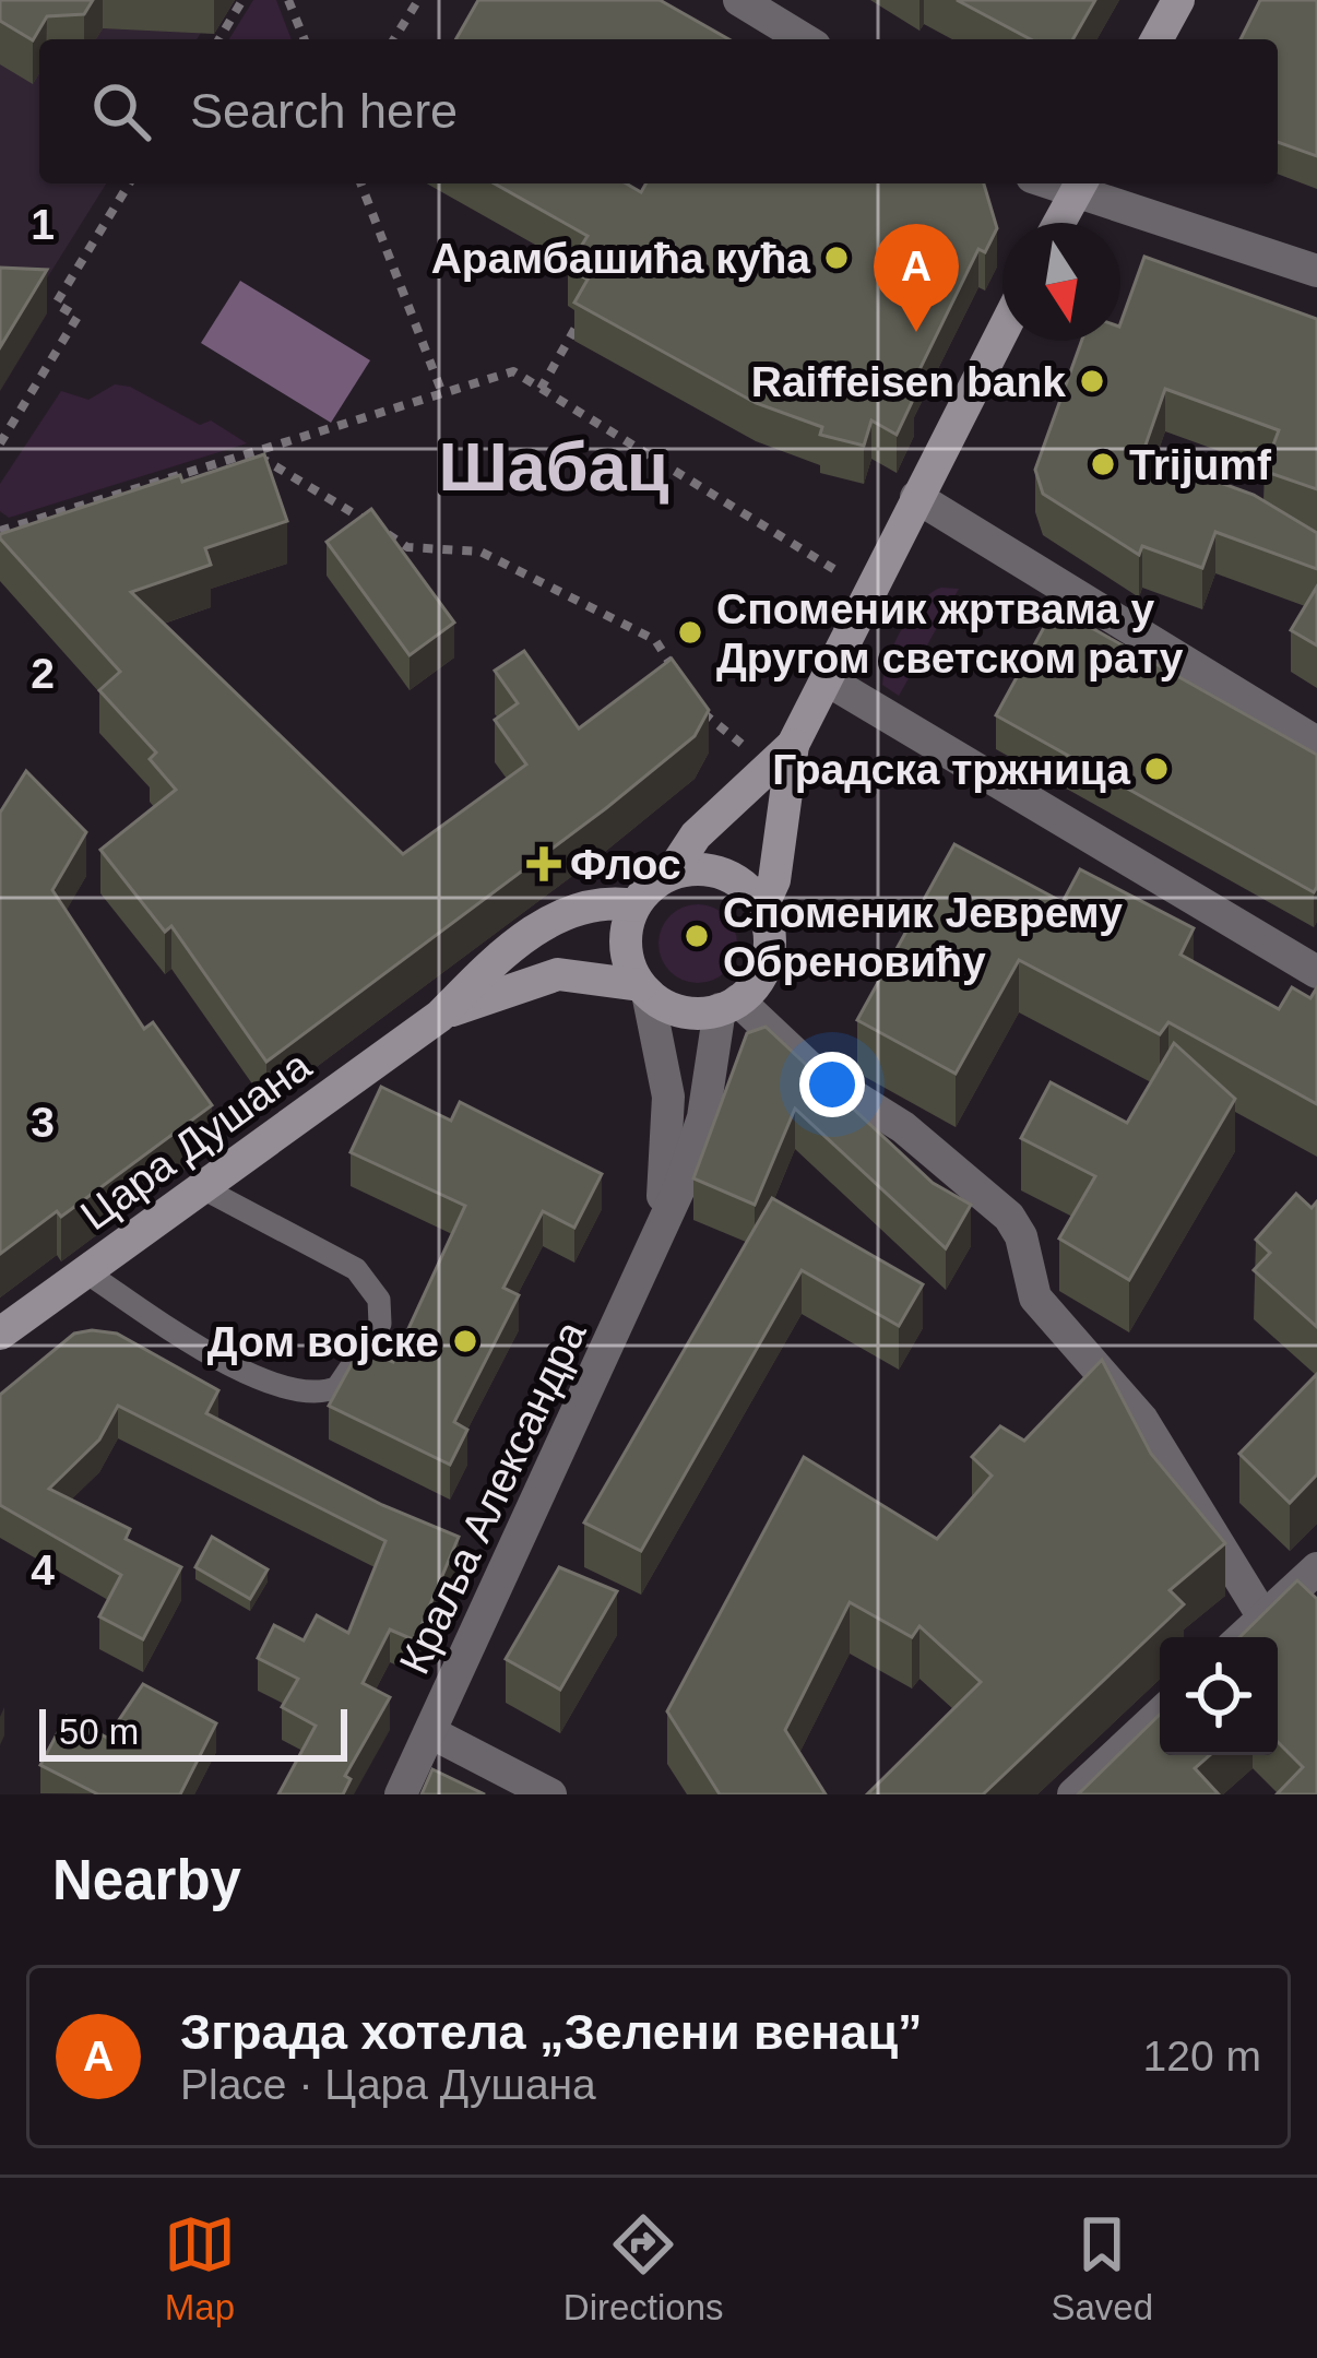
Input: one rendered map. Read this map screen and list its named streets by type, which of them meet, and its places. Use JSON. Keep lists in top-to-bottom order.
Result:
{
  "streets": {
    "main road": ["Цара Душана"],
    "street": ["Краља Александра"]
  },
  "crossings": [
    ["Цара Душана", "Краља Александра"]
  ],
  "districts": ["Шабац"],
  "places": {
    "other": [
      "Арамбашића кућа",
      "Raiffeisen bank",
      "Trijumf",
      "Споменик жртвама у Другом светском рату",
      "Градска тржница",
      "Споменик Јеврему Обреновићу",
      "Дом војске"
    ],
    "health": ["Флос"]
  },
  "scale_bar": "50 m",
  "north": "bottom",
  "page": {
    "search": "Search here",
    "pins": "A",
    "scale": "50 m",
    "heading": "Nearby",
    "list": [
      {
        "mark": "A",
        "name": "Зграда хотела „Зелени венац”",
        "note": "Place · Цара Душана",
        "value": "120 m"
      }
    ],
    "nav": ["Map", "Directions", "Saved"]
  },
  "grid": {
    "rows": [
      "1",
      "2",
      "3",
      "4"
    ]
  }
}
